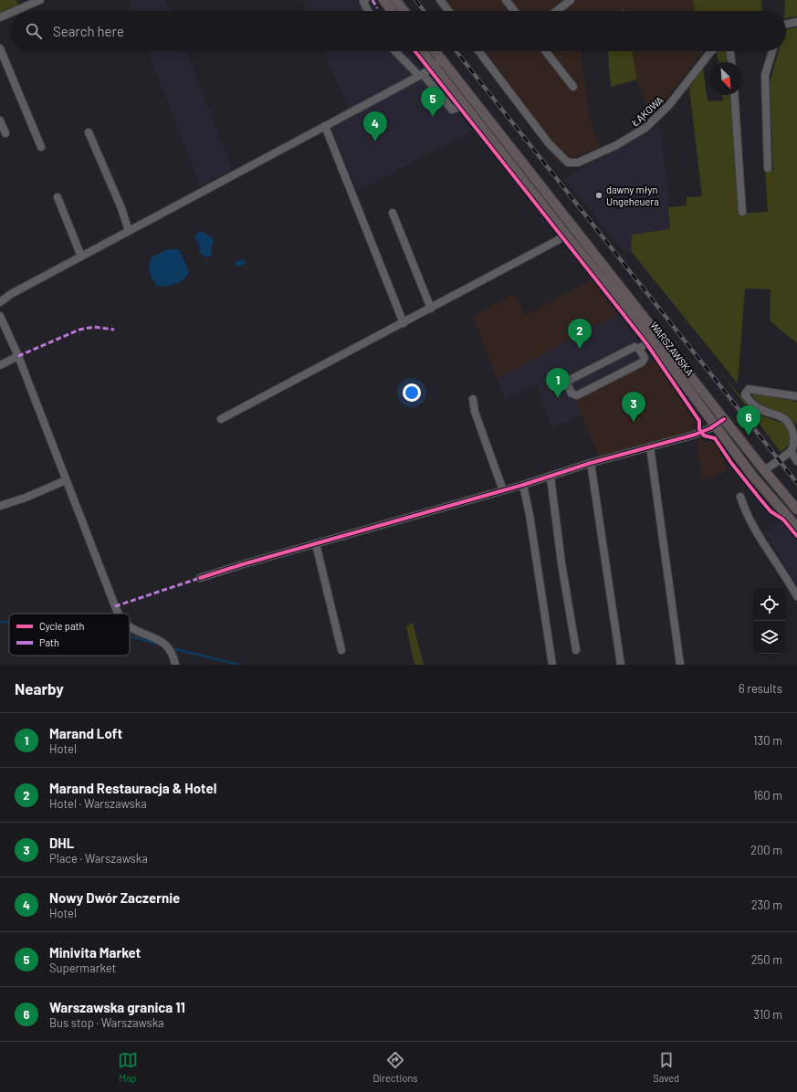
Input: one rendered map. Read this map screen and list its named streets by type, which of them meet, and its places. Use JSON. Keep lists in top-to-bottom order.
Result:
{
  "streets": {
    "main road": ["WARSZAWSKA"],
    "street": ["ŁĄKOWA"]
  },
  "places": ["dawny młyn Ungeheuera"],
  "legend": ["Cycle path", "Path"],
  "north": "bottom right",
  "page": {
    "search": "Search here",
    "pins": [
      "5",
      "4",
      "2",
      "1",
      "3",
      "6"
    ],
    "heading": ["Nearby", "6 results"],
    "list": [
      {
        "mark": "1",
        "name": "Marand Loft",
        "note": "Hotel",
        "value": "130 m"
      },
      {
        "mark": "2",
        "name": "Marand Restauracja & Hotel",
        "note": "Hotel · Warszawska",
        "value": "160 m"
      },
      {
        "mark": "3",
        "name": "DHL",
        "note": "Place · Warszawska",
        "value": "200 m"
      },
      {
        "mark": "4",
        "name": "Nowy Dwór Zaczernie",
        "note": "Hotel",
        "value": "230 m"
      },
      {
        "mark": "5",
        "name": "Minivita Market",
        "note": "Supermarket",
        "value": "250 m"
      },
      {
        "mark": "6",
        "name": "Warszawska granica 11",
        "note": "Bus stop · Warszawska",
        "value": "310 m"
      }
    ],
    "nav": ["Map", "Directions", "Saved"]
  }
}
